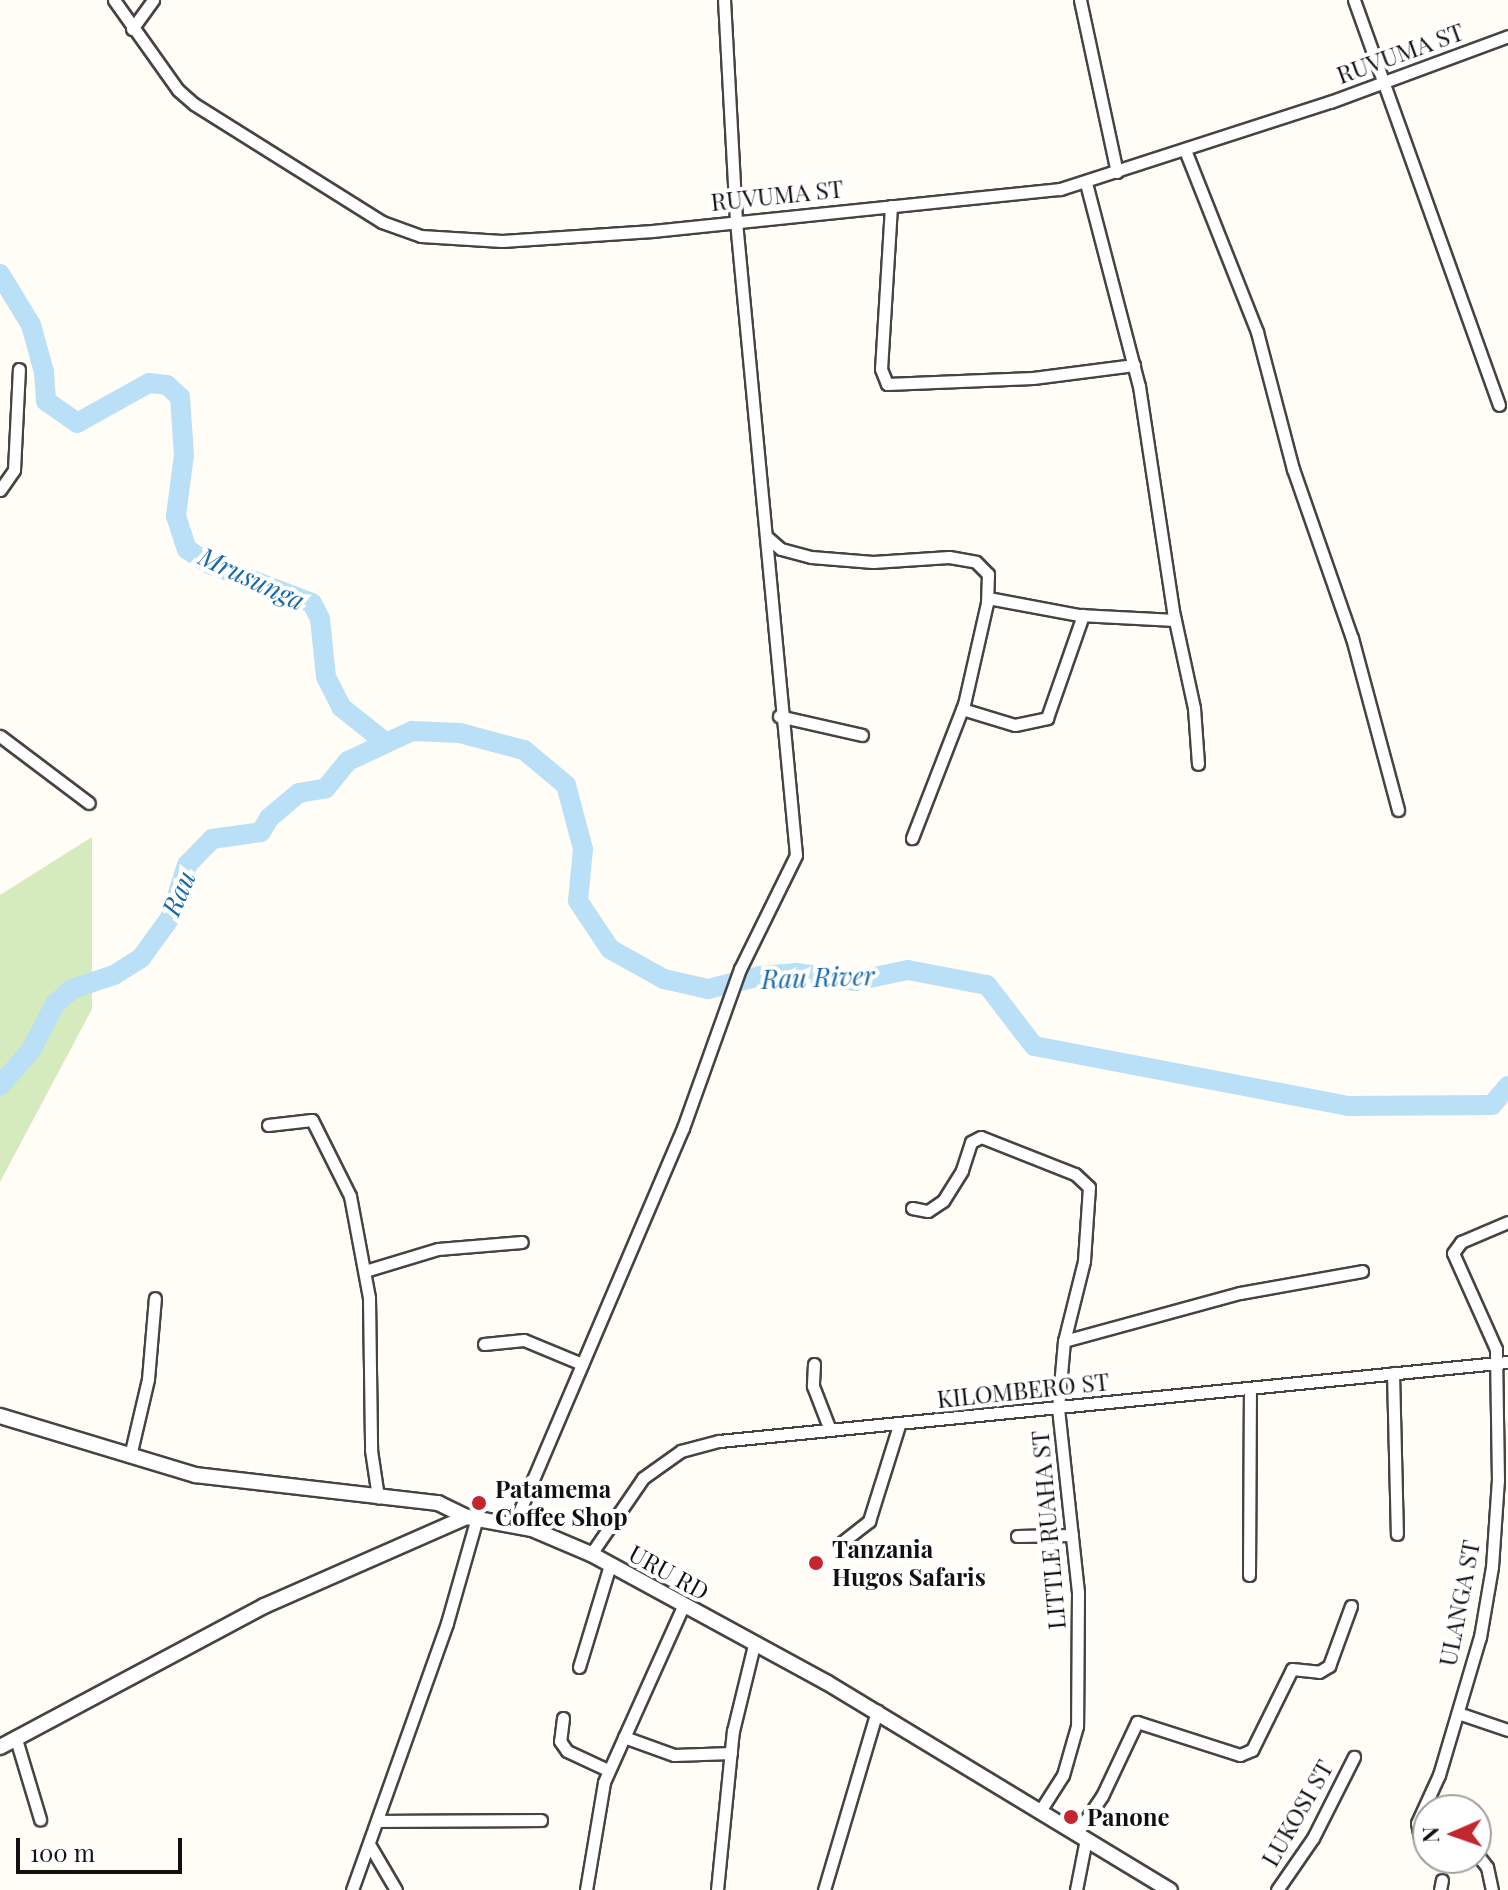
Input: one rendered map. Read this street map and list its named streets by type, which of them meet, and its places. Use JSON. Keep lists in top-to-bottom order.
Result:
{
  "streets": {
    "street": [
      "RUVUMA ST",
      "KILOMBERO ST",
      "LITTLE RUAHA ST",
      "URU RD",
      "ULANGA ST",
      "LUKOSI ST"
    ]
  },
  "crossings": [
    ["KILOMBERO ST", "LITTLE RUAHA ST"],
    ["KILOMBERO ST", "URU RD"],
    ["KILOMBERO ST", "ULANGA ST"],
    ["LITTLE RUAHA ST", "URU RD"]
  ],
  "water": ["Mrusunga", "Rau", "Rau River"],
  "places": ["Patamema Coffee Shop", "Tanzania Hugos Safaris", "Panone"],
  "scale_bar": "100 m",
  "north": "left"
}
